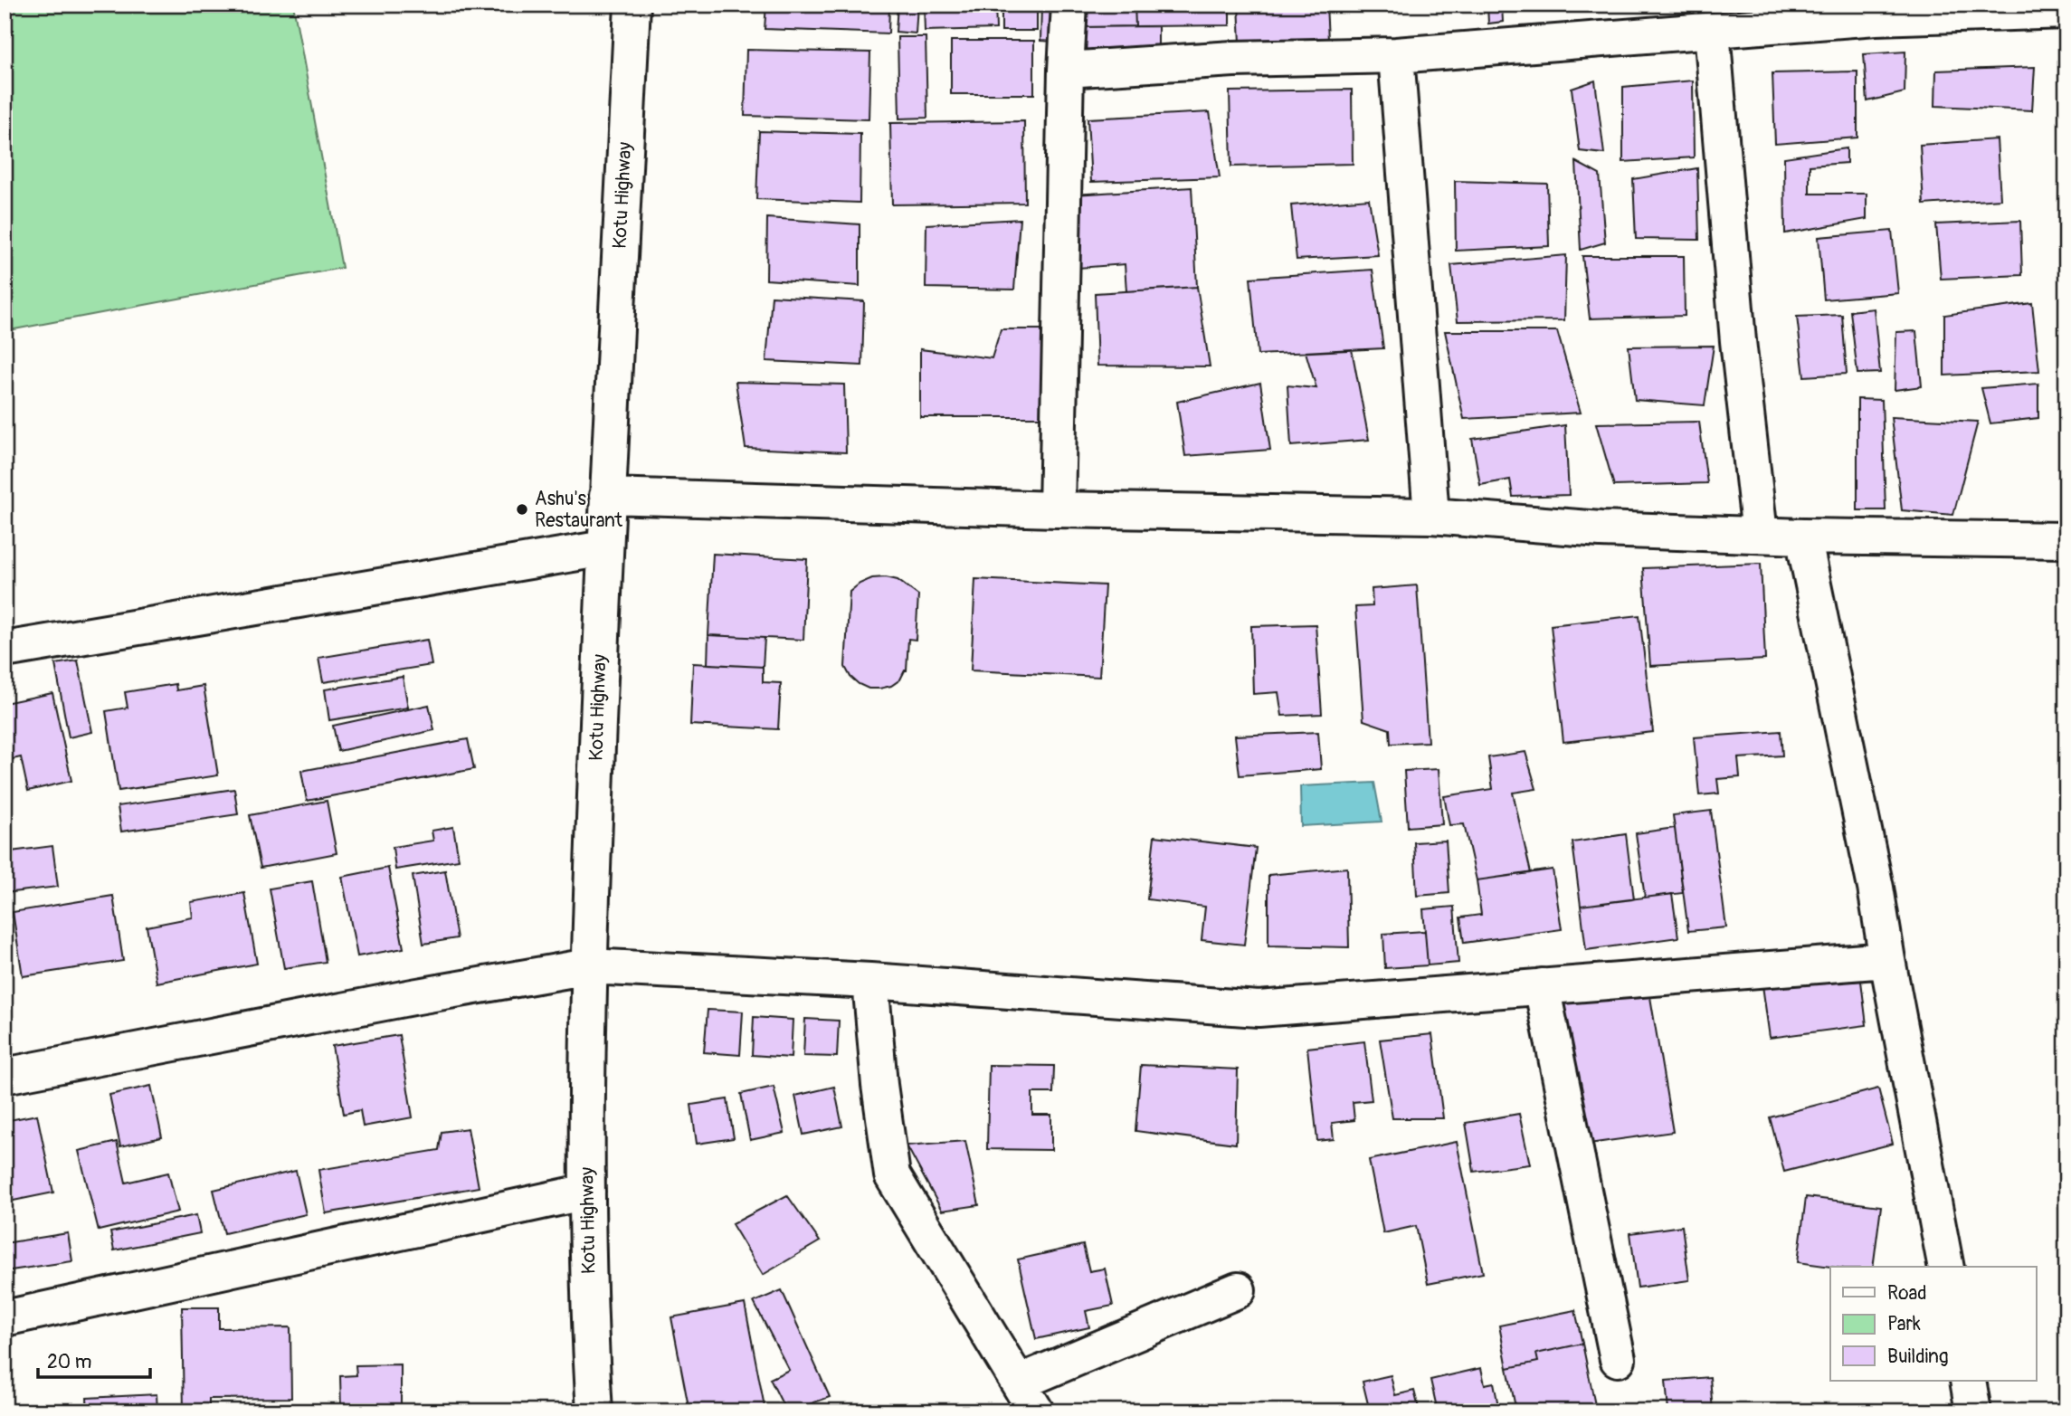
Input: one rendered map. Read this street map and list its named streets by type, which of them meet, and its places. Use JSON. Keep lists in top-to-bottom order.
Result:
{
  "streets": {
    "street": ["Kotu Highway"]
  },
  "places": ["Ashu's Restaurant"],
  "legend": ["Road", "Park", "Building"],
  "scale_bar": "20 m"
}
